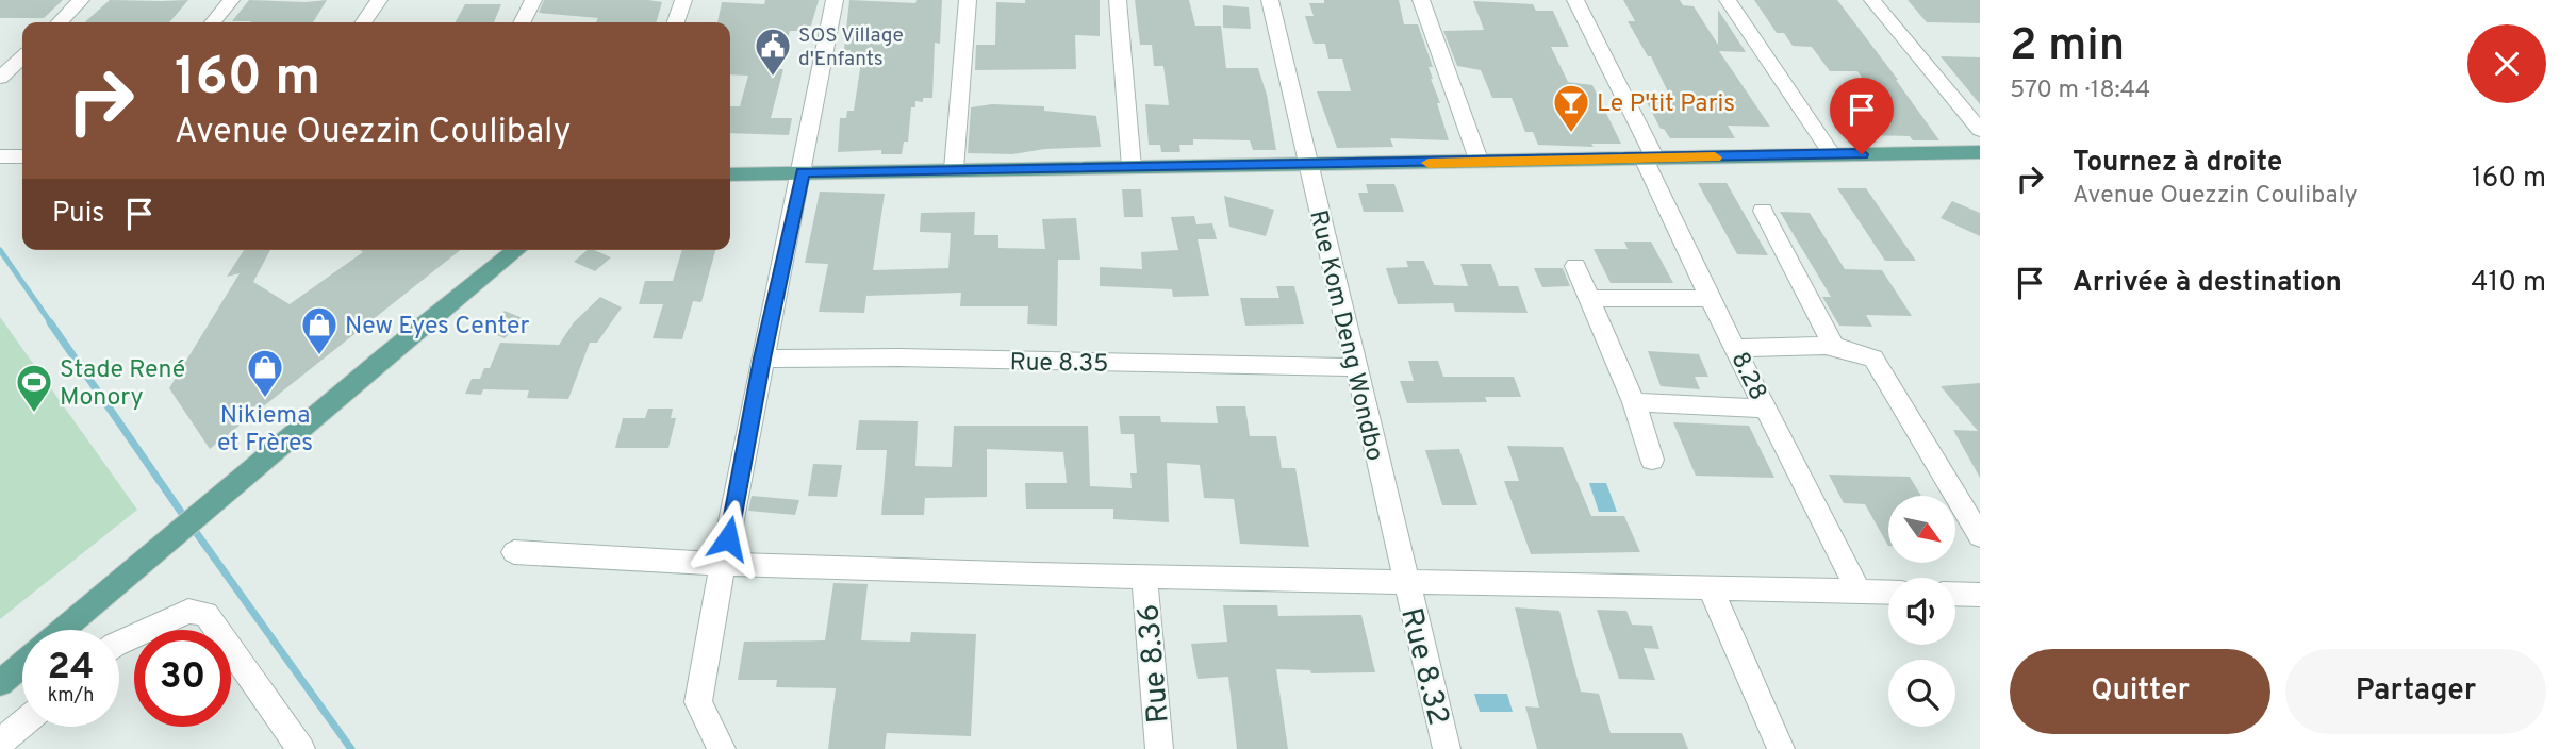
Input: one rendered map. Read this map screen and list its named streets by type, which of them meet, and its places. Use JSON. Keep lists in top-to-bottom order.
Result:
{
  "streets": {
    "street": [
      "Rue Kom Deng Wondbo",
      "Rue 8.35",
      "8.28",
      "Rue 8.36",
      "Rue 8.32"
    ]
  },
  "crossings": [
    ["Rue Kom Deng Wondbo", "Rue 8.35"],
    ["Rue Kom Deng Wondbo", "Rue 8.32"]
  ],
  "places": {
    "public building": ["SOS Village d'Enfants"],
    "bar": ["Le P'tit Paris"],
    "shop": ["New Eyes Center", "Nikiema et Frères"],
    "sports": ["Stade René Monory"]
  },
  "north": "bottom right",
  "page": {
    "heading": ["2 min", "570 m · 18:44"],
    "turn": ["160 m", "Avenue Ouezzin Coulibaly"],
    "list": [
      {
        "name": "Tournez à droite",
        "note": "Avenue Ouezzin Coulibaly",
        "value": "160 m"
      },
      {
        "name": "Arrivée à destination",
        "value": "410 m"
      }
    ],
    "then": "Puis",
    "speed": "24 km/h",
    "limit": "30",
    "buttons": ["Quitter", "Partager"]
  }
}
